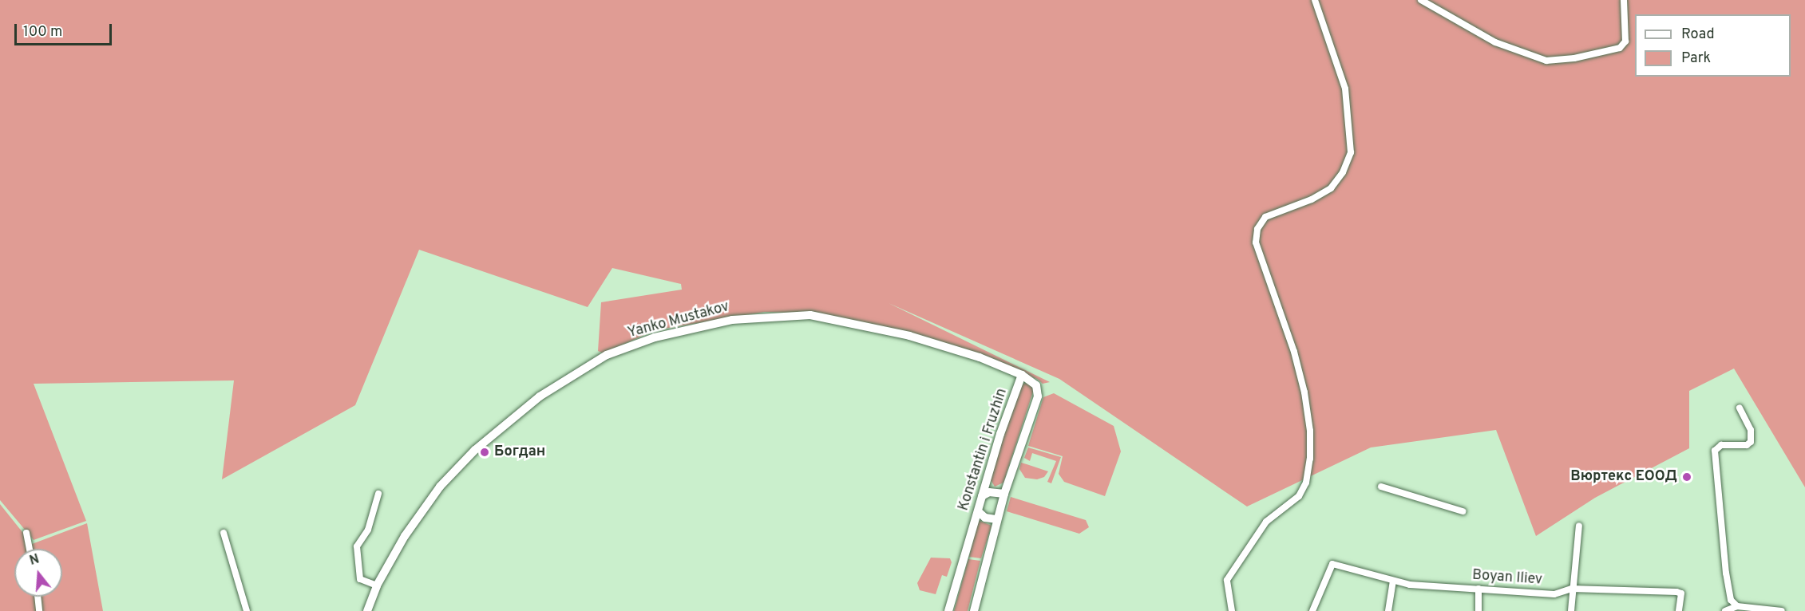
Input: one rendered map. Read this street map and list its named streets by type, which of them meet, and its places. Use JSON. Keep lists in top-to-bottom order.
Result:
{
  "streets": {
    "street": ["Yanko Mustakov", "Konstantin i Fruzhin", "Boyan Iliev"]
  },
  "crossings": [
    ["Yanko Mustakov", "Konstantin i Fruzhin"]
  ],
  "places": ["Богдан", "Вюртекс ЕООД"],
  "legend": ["Road", "Park"],
  "scale_bar": "100 m",
  "north": "top"
}
